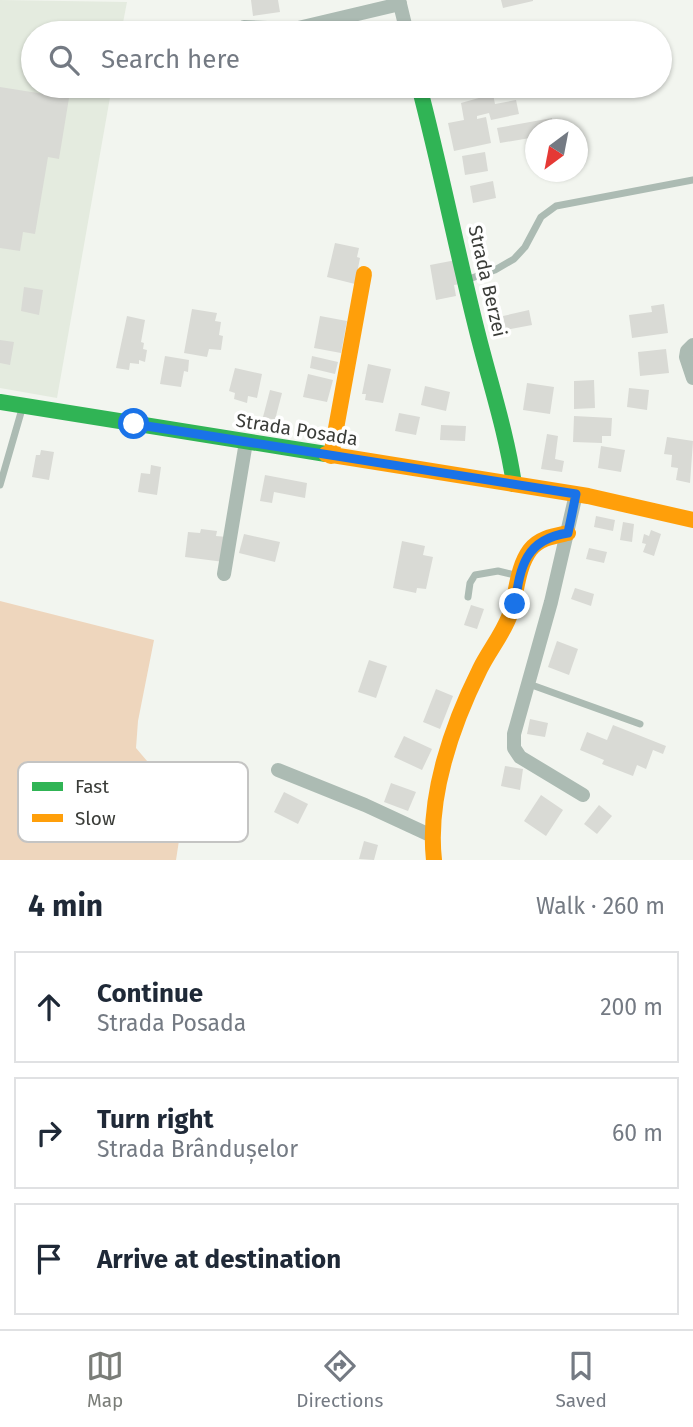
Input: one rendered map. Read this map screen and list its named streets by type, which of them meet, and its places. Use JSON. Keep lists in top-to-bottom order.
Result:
{
  "streets": {
    "street": ["Strada Berzei", "Strada Posada"]
  },
  "crossings": [
    ["Strada Berzei", "Strada Posada"]
  ],
  "legend": ["Fast", "Slow"],
  "north": "bottom left",
  "page": {
    "search": "Search here",
    "heading": ["4 min", "Walk · 260 m"],
    "list": [
      ["Continue", "Strada Posada", "200 m"],
      ["Turn right", "Strada Brândușelor", "60 m"],
      "Arrive at destination"
    ],
    "nav": ["Map", "Directions", "Saved"]
  }
}
